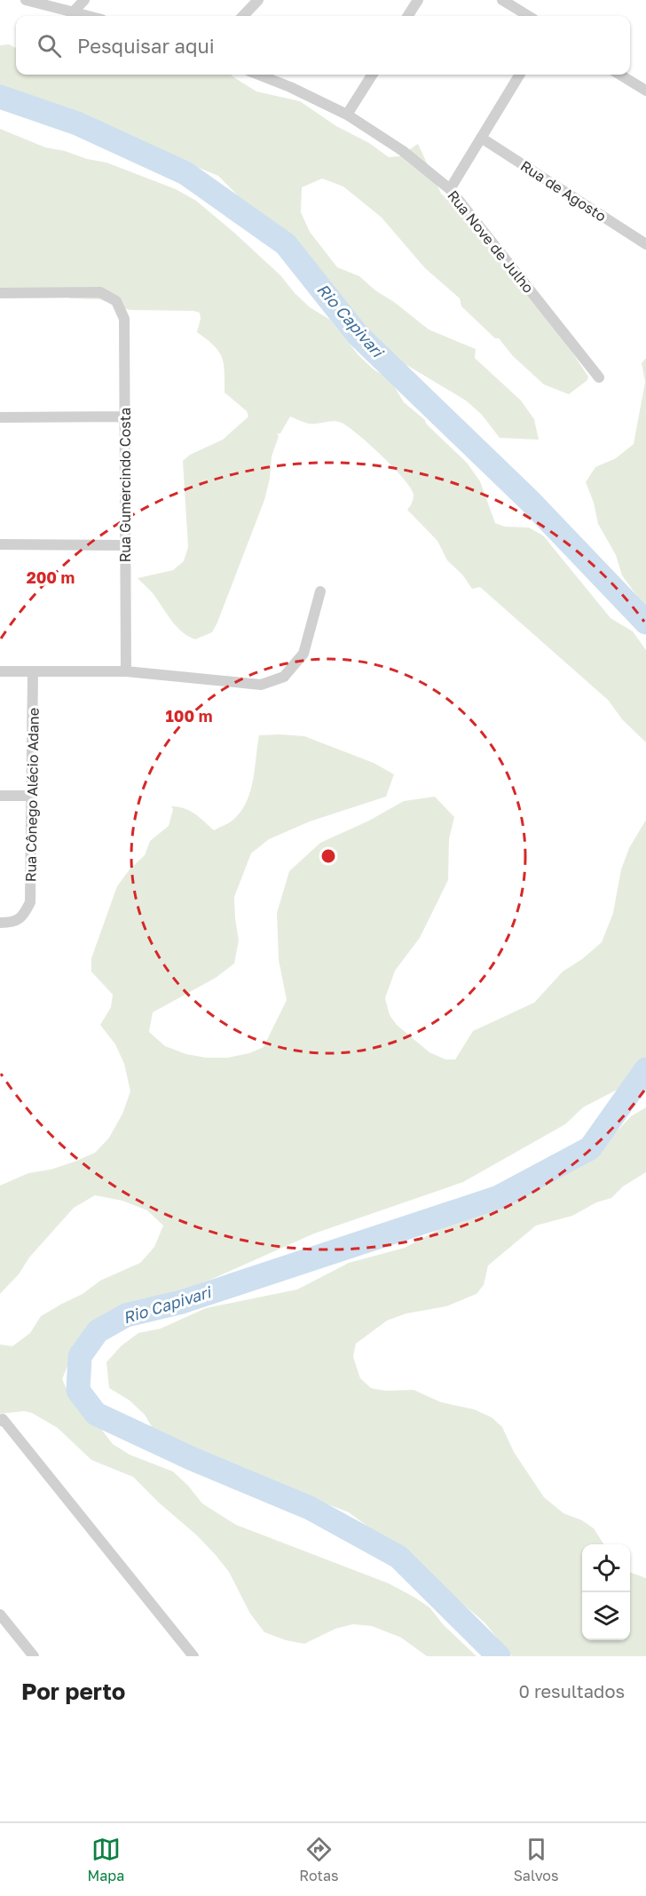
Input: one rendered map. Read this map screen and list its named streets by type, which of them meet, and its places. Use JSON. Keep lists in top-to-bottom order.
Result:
{
  "streets": {
    "street": [
      "Rua de Agosto",
      "Rua Nove de Julho",
      "Rua Gumercindo Costa",
      "Rua Cônego Alécio Adane"
    ]
  },
  "water": ["Rio Capivari"],
  "page": {
    "search": "Pesquisar aqui",
    "heading": ["Por perto", "0 resultados"],
    "nav": ["Mapa", "Rotas", "Salvos"]
  },
  "rings": ["200 m", "100 m"]
}
